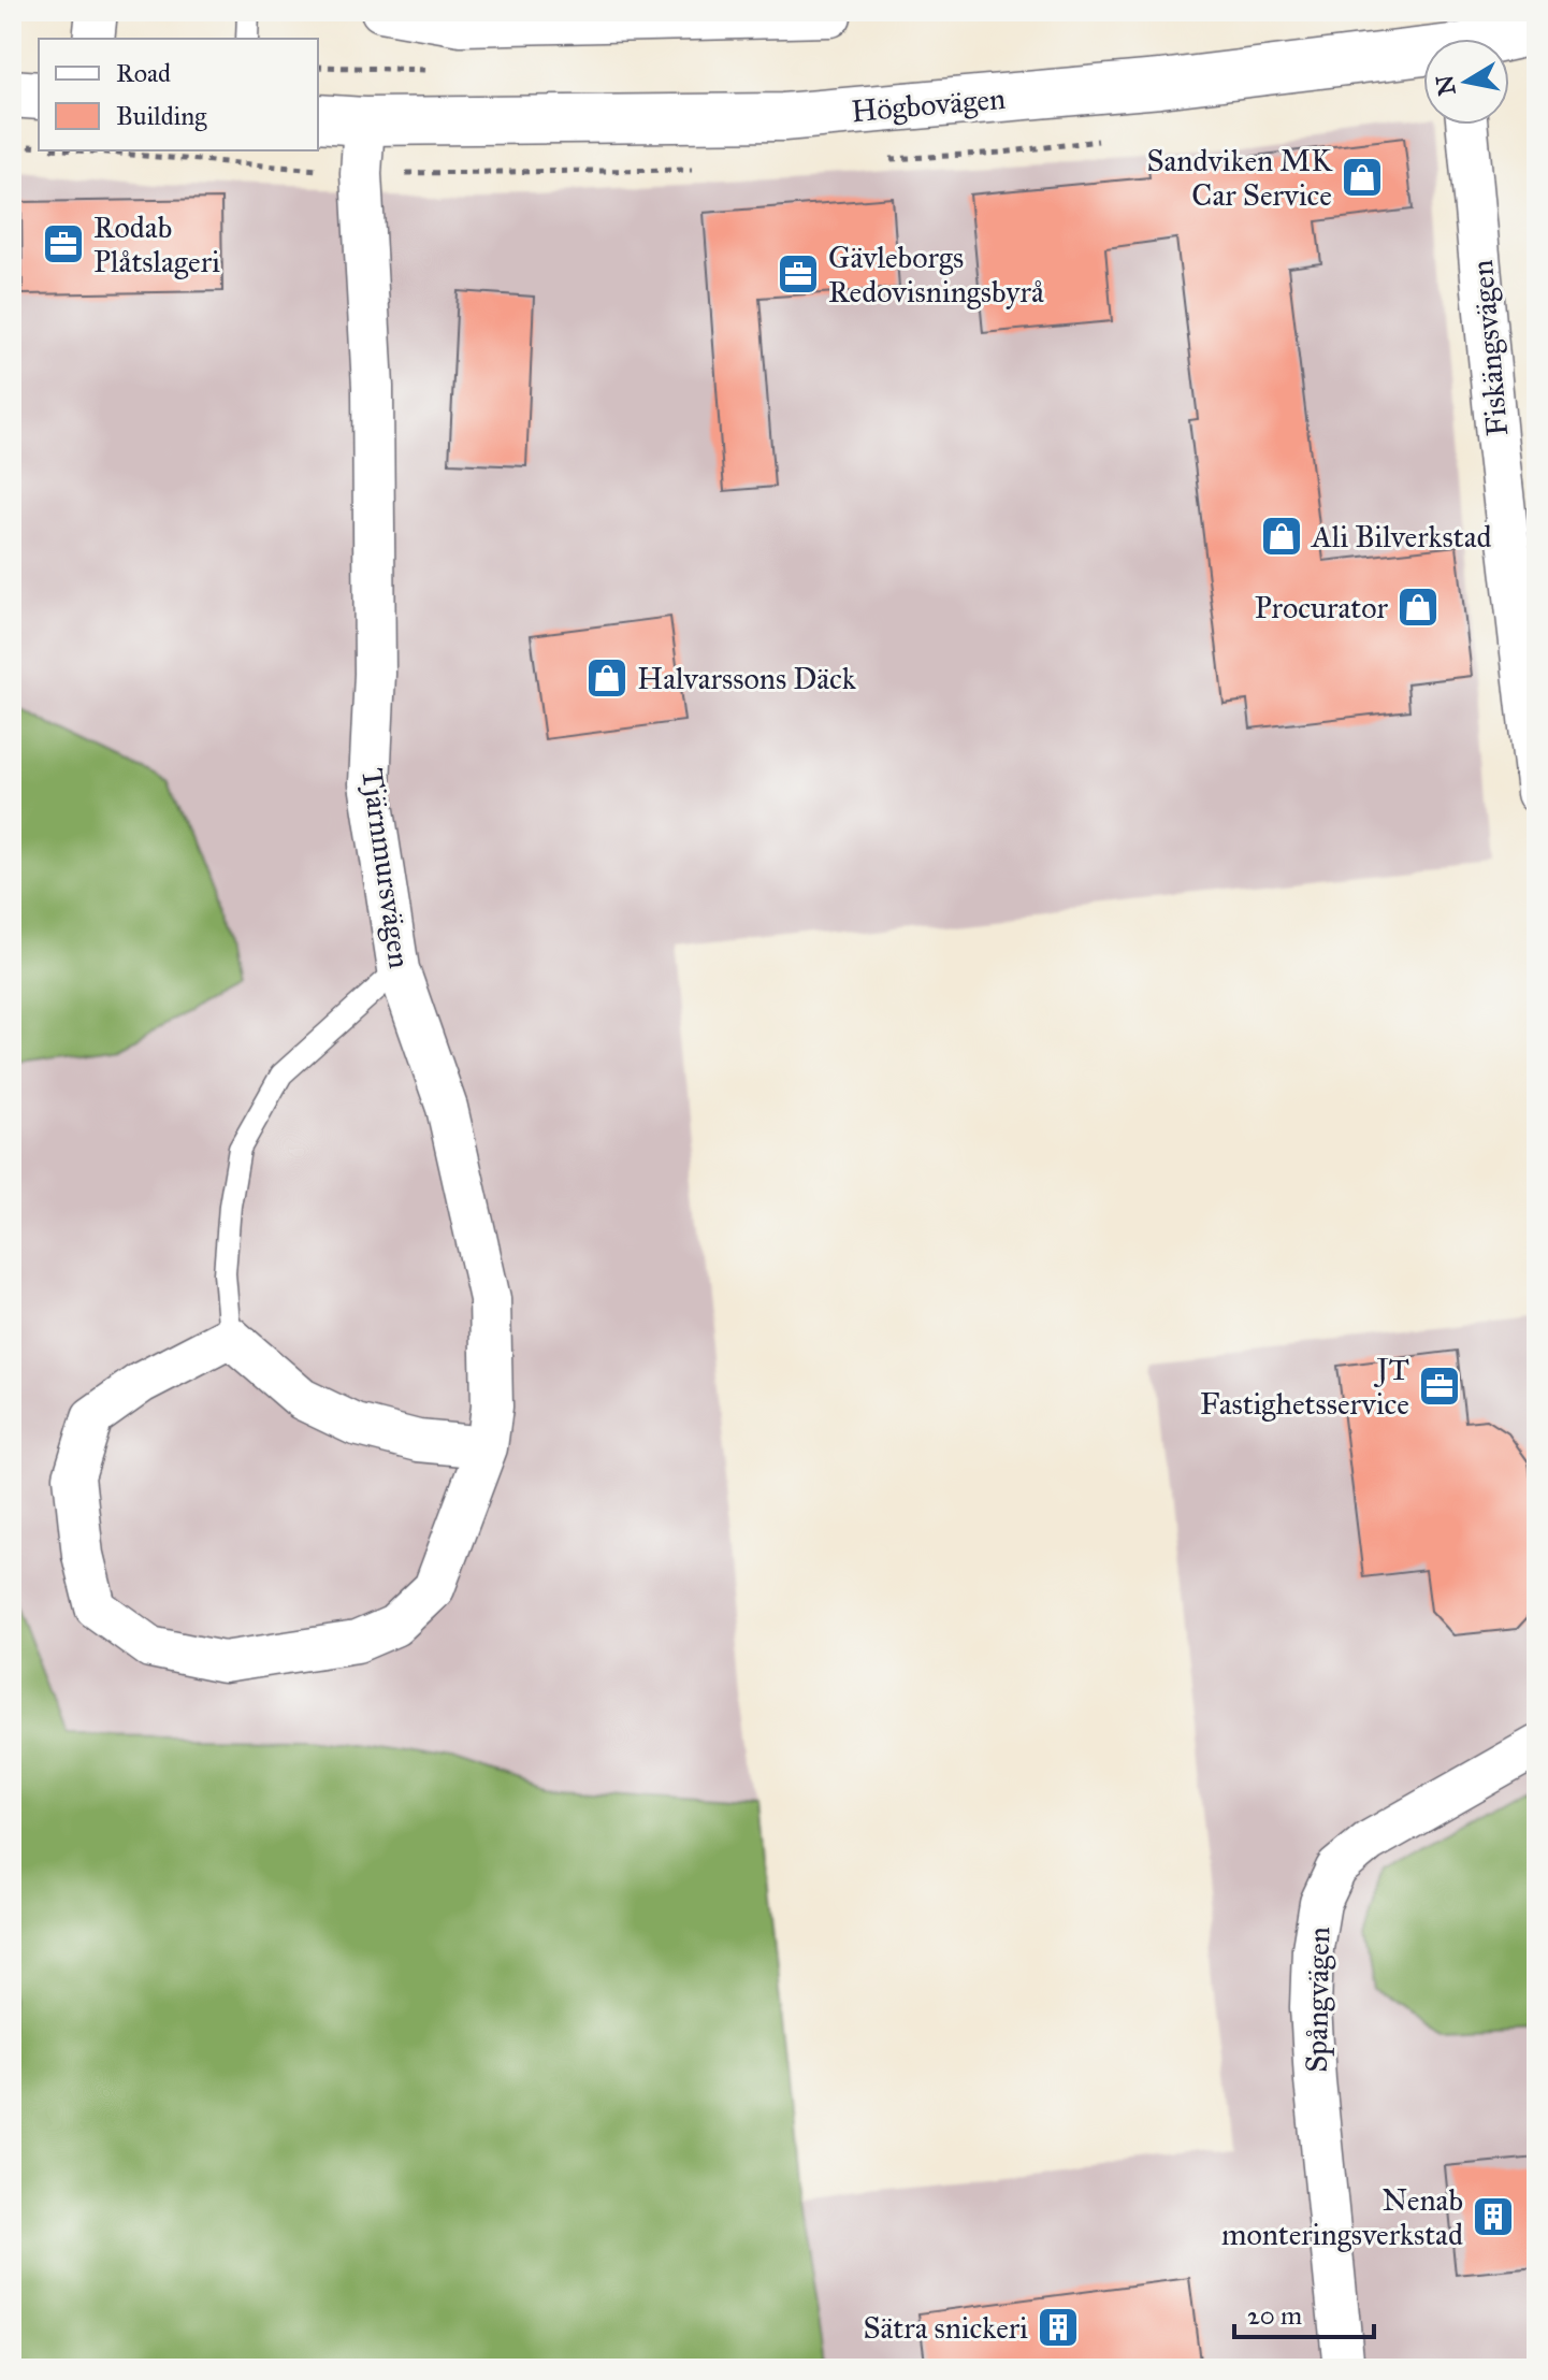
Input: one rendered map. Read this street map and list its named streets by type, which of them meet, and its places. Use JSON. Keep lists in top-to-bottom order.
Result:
{
  "streets": {
    "main road": ["Högbovägen"],
    "street": ["Fiskängsvägen", "Tjärnmursvägen", "Spångvägen"]
  },
  "crossings": [
    ["Högbovägen", "Tjärnmursvägen"]
  ],
  "places": {
    "shop": [
      "Sandviken MK Car Service",
      "Ali Bilverkstad",
      "Procurator",
      "Halvarssons Däck"
    ],
    "office": ["Rodab Plåtslageri", "Gävleborgs Redovisningsbyrå", "JT Fastighetsservice"],
    "building": ["Nenab monteringsverkstad", "Sätra snickeri"]
  },
  "legend": ["Road", "Building"],
  "scale_bar": "20 m",
  "north": "left"
}
